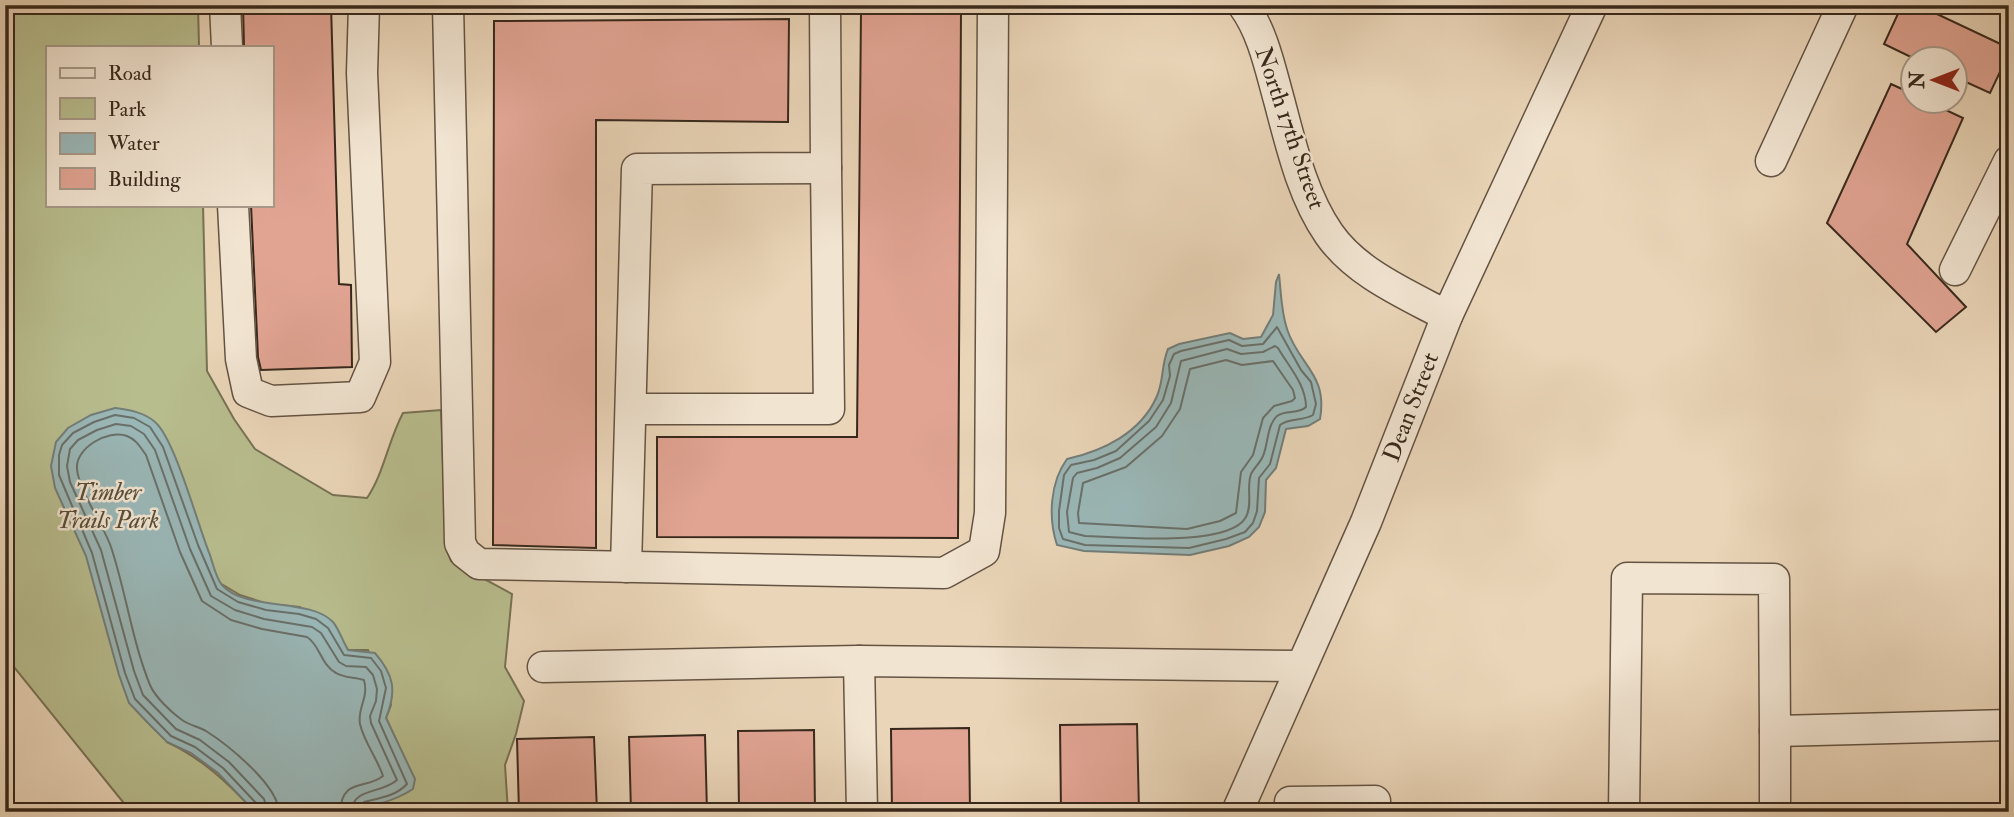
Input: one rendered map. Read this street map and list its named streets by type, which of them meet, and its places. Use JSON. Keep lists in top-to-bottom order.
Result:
{
  "streets": {
    "street": ["North 17th Street", "Dean Street"]
  },
  "crossings": [
    ["North 17th Street", "Dean Street"]
  ],
  "parks": ["Timber Trails Park"],
  "legend": [
    "Road",
    "Park",
    "Water",
    "Building"
  ],
  "north": "left"
}
